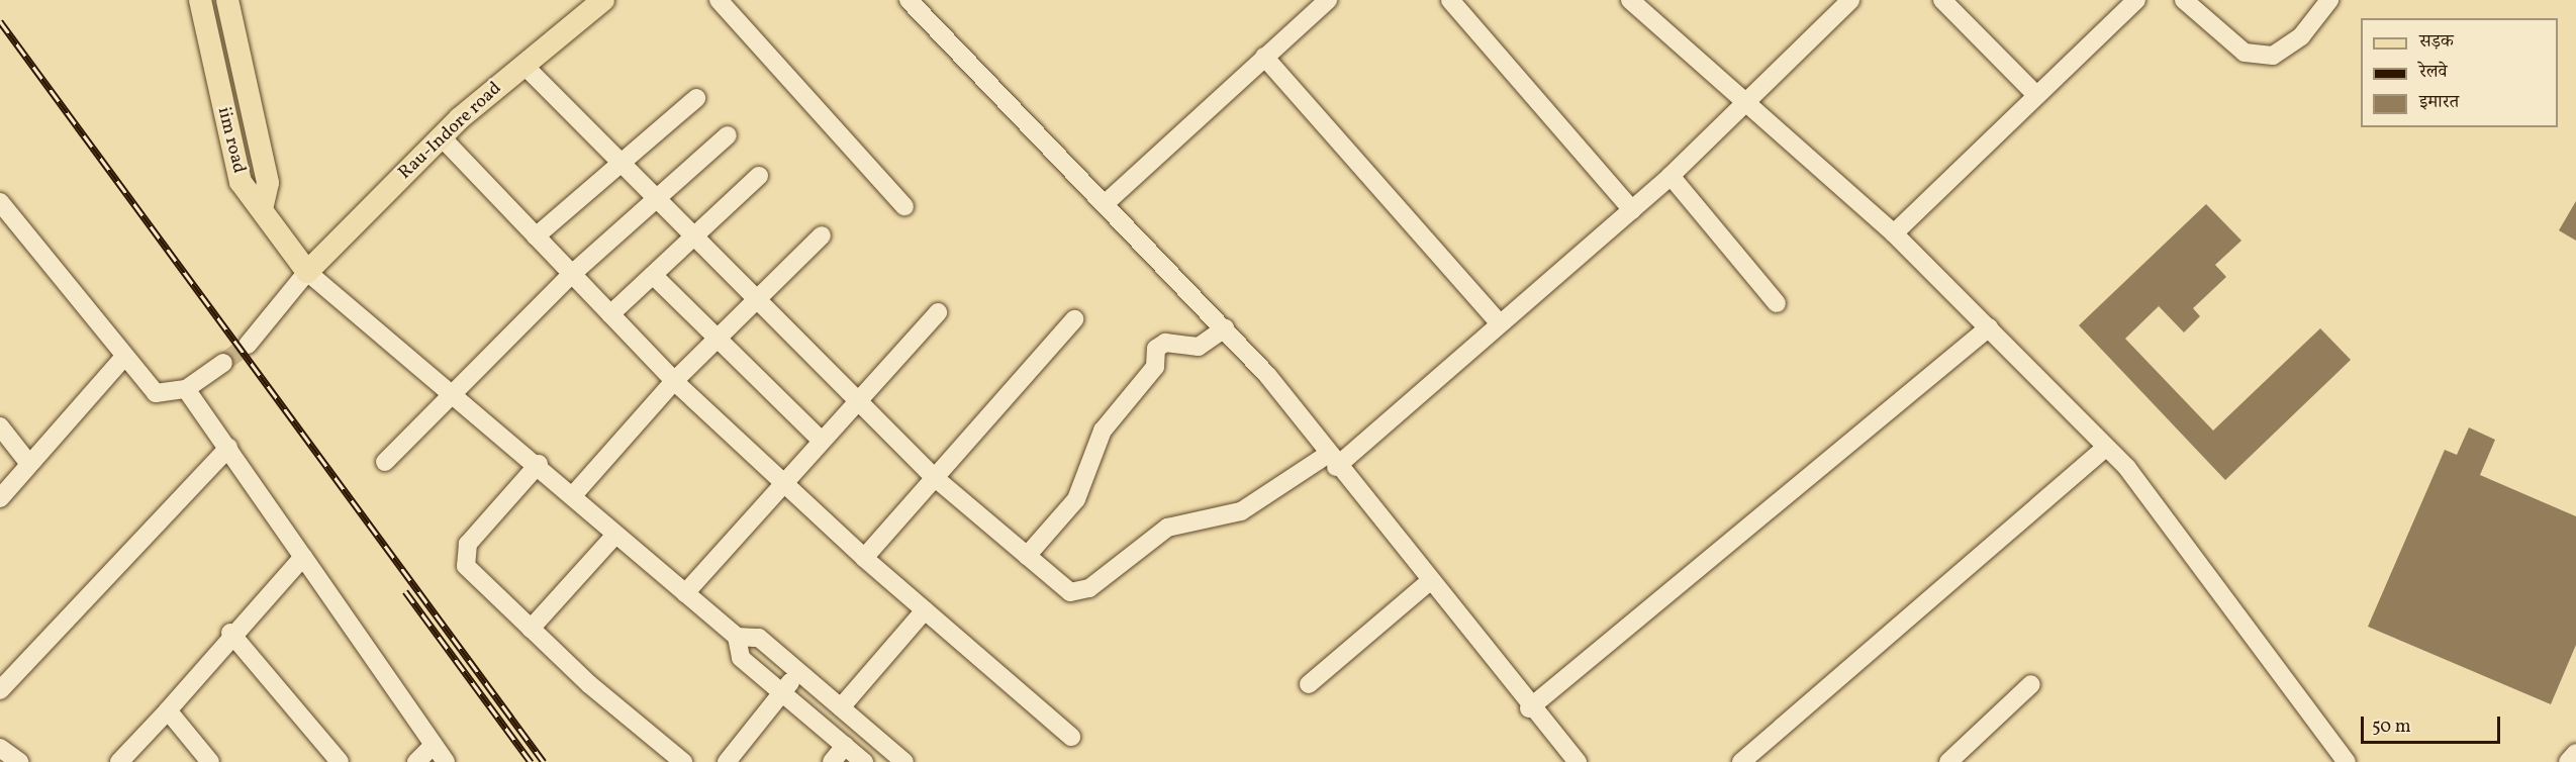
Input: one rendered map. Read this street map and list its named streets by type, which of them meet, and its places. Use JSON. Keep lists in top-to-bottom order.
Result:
{
  "streets": {
    "main road": ["Rau-Indore road", "iim road"]
  },
  "legend": ["सड़क", "रेलवे", "इमारत"],
  "scale_bar": "50 m"
}
